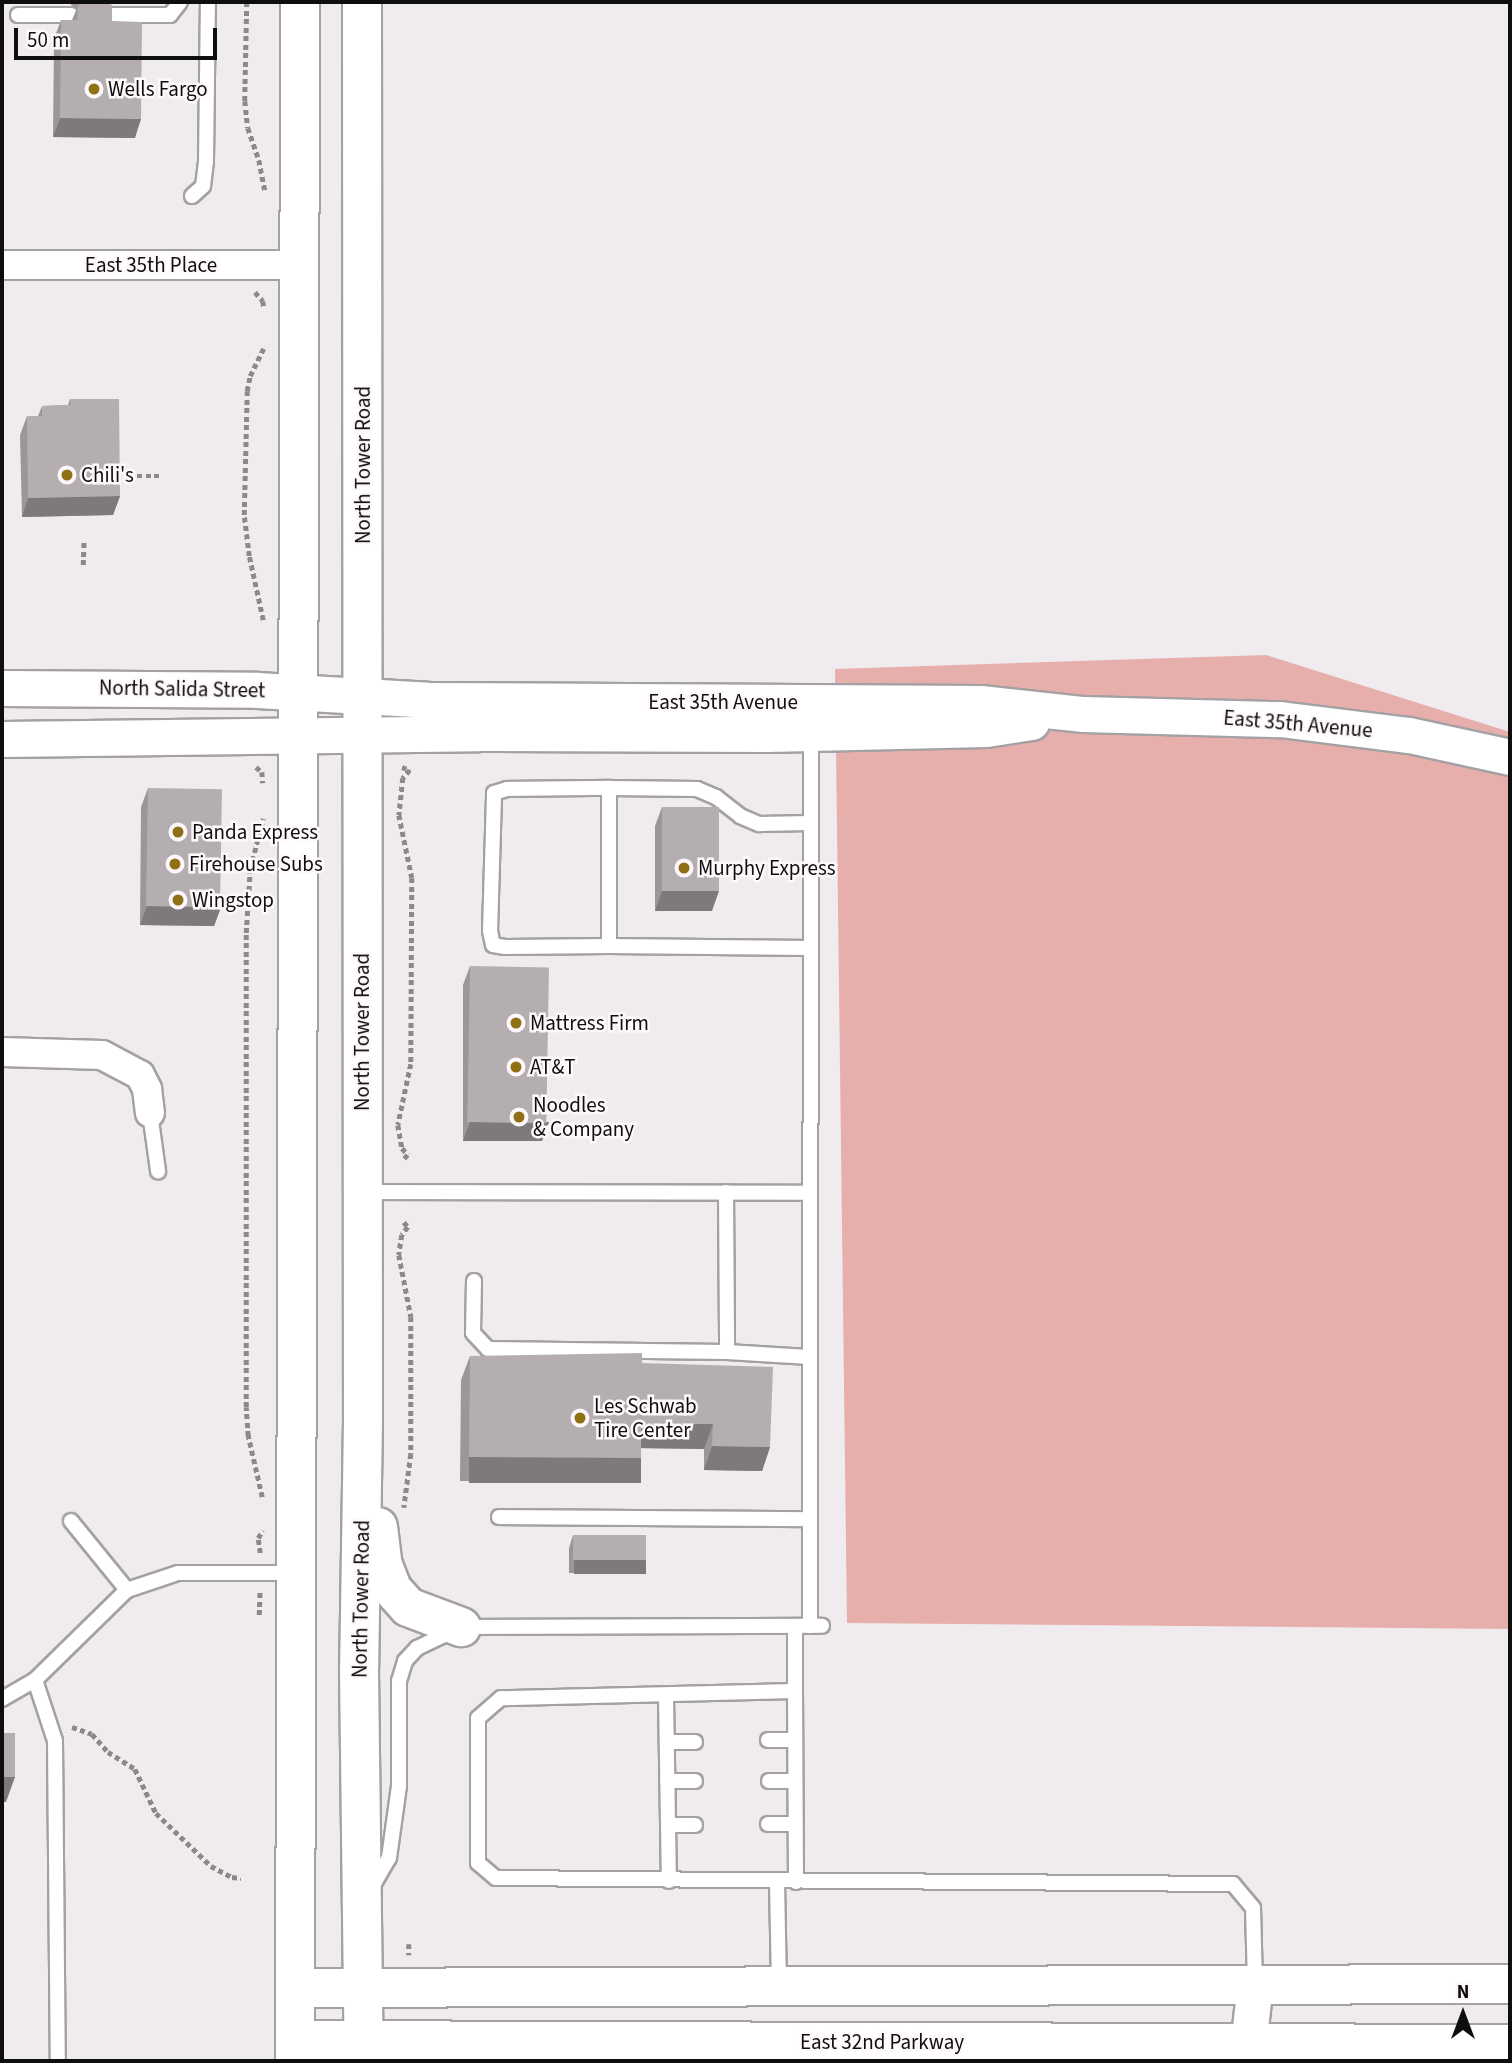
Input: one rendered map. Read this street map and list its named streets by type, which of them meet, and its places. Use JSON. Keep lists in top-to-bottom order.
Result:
{
  "streets": {
    "main road": ["North Tower Road", "East 32nd Parkway"],
    "street": ["East 35th Place", "North Salida Street", "East 35th Avenue"]
  },
  "crossings": [
    ["North Tower Road", "North Salida Street"],
    ["North Tower Road", "East 35th Avenue"],
    ["North Tower Road", "East 32nd Parkway"],
    ["North Salida Street", "East 35th Avenue"]
  ],
  "places": [
    "Wells Fargo",
    "Chili's",
    "Panda Express",
    "Firehouse Subs",
    "Murphy Express",
    "Wingstop",
    "Mattress Firm",
    "AT&T",
    "Noodles & Company",
    "Les Schwab Tire Center"
  ],
  "scale_bar": "50 m",
  "north": "top"
}
